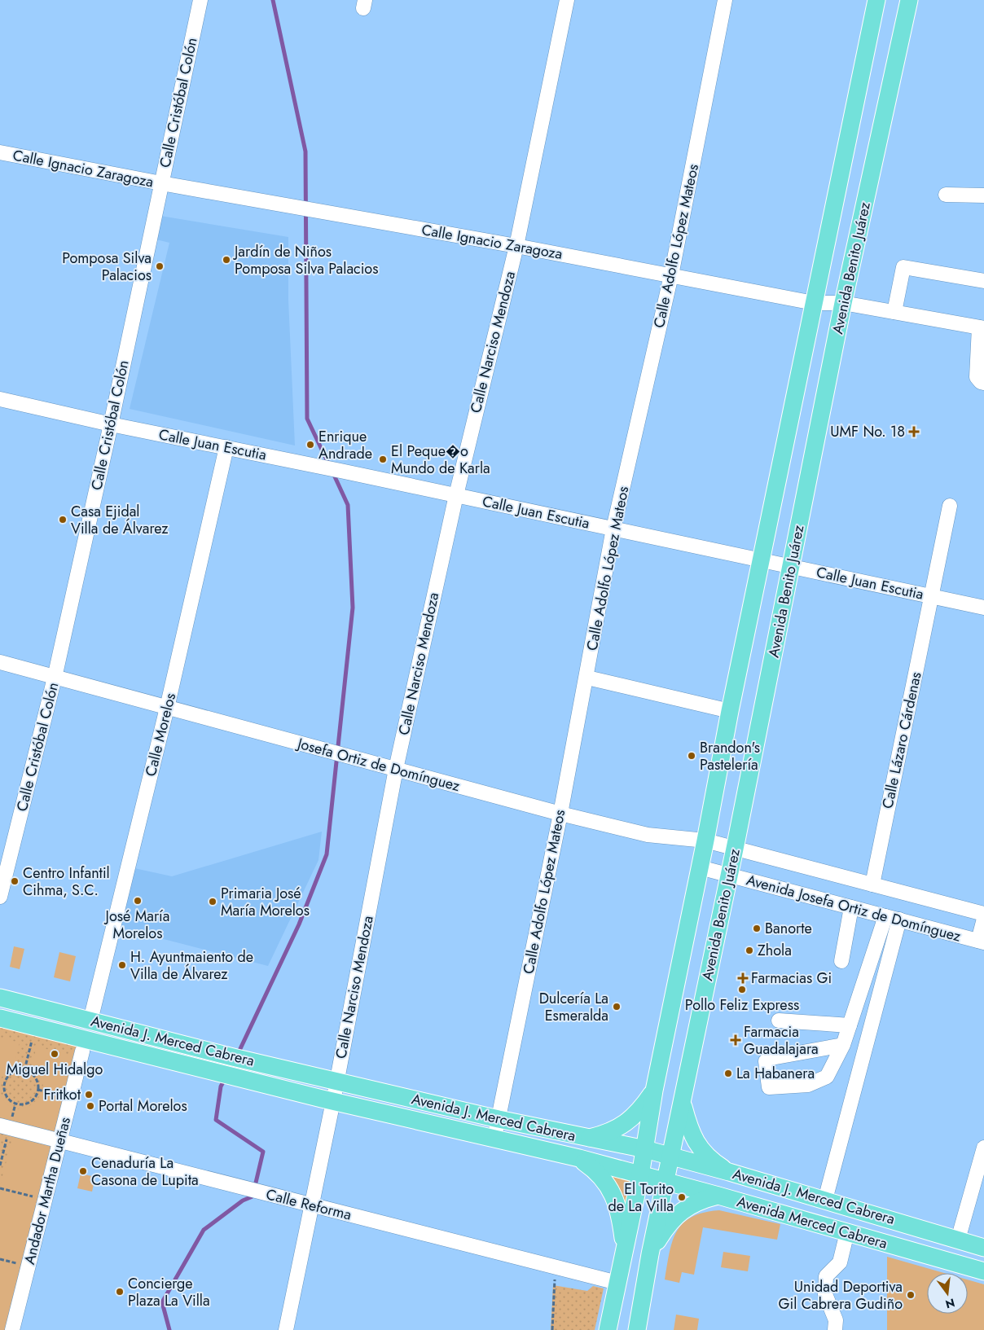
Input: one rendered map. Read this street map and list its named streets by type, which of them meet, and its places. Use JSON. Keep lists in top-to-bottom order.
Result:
{
  "streets": {
    "main road": ["Avenida Benito Juárez", "Avenida J. Merced Cabrera", "Avenida Merced Cabrera"],
    "street": [
      "Calle Cristóbal Colón",
      "Calle Ignacio Zaragoza",
      "Calle Adolfo López Mateos",
      "Calle Narciso Mendoza",
      "Calle Juan Escutia",
      "Calle Morelos",
      "Calle Lázaro Cárdenas",
      "Josefa Ortiz de Domínguez",
      "Avenida Josefa Ortiz de Domínguez",
      "Andador Martha Dueñas",
      "Calle Reforma"
    ]
  },
  "crossings": [
    ["Calle Cristóbal Colón", "Calle Ignacio Zaragoza"],
    ["Calle Cristóbal Colón", "Calle Juan Escutia"],
    ["Calle Cristóbal Colón", "Josefa Ortiz de Domínguez"],
    ["Calle Ignacio Zaragoza", "Calle Adolfo López Mateos"],
    ["Calle Ignacio Zaragoza", "Avenida Benito Juárez"],
    ["Calle Ignacio Zaragoza", "Calle Narciso Mendoza"],
    ["Calle Adolfo López Mateos", "Calle Juan Escutia"],
    ["Calle Adolfo López Mateos", "Josefa Ortiz de Domínguez"],
    ["Calle Adolfo López Mateos", "Avenida J. Merced Cabrera"],
    ["Avenida Benito Juárez", "Calle Juan Escutia"],
    ["Avenida Benito Juárez", "Josefa Ortiz de Domínguez"],
    ["Avenida Benito Juárez", "Avenida Josefa Ortiz de Domínguez"],
    ["Avenida Benito Juárez", "Avenida J. Merced Cabrera"],
    ["Avenida Benito Juárez", "Calle Reforma"],
    ["Avenida Benito Juárez", "Avenida Merced Cabrera"],
    ["Calle Narciso Mendoza", "Calle Juan Escutia"],
    ["Calle Narciso Mendoza", "Josefa Ortiz de Domínguez"],
    ["Calle Narciso Mendoza", "Avenida J. Merced Cabrera"],
    ["Calle Narciso Mendoza", "Calle Reforma"],
    ["Calle Juan Escutia", "Calle Morelos"],
    ["Calle Juan Escutia", "Calle Lázaro Cárdenas"],
    ["Calle Morelos", "Josefa Ortiz de Domínguez"],
    ["Calle Morelos", "Avenida J. Merced Cabrera"],
    ["Calle Lázaro Cárdenas", "Avenida Josefa Ortiz de Domínguez"],
    ["Josefa Ortiz de Domínguez", "Avenida Josefa Ortiz de Domínguez"],
    ["Avenida J. Merced Cabrera", "Avenida Merced Cabrera"],
    ["Andador Martha Dueñas", "Calle Reforma"]
  ],
  "places": {
    "other": [
      "Jardín de Niños Pomposa Silva Palacios",
      "Pomposa Silva Palacios",
      "Enrique Andrade",
      "El Peque�o Mundo de Karla",
      "Casa Ejidal Villa de Álvarez",
      "Brandon's Pastelería",
      "Centro Infantil Cihma, S.C.",
      "José María Morelos",
      "Primaria José María Morelos",
      "Banorte",
      "Zhola",
      "H. Ayuntmaiento de Villa de Álvarez",
      "Pollo Feliz Express",
      "Dulcería La Esmeralda",
      "Miguel Hidalgo",
      "La Habanera",
      "Fritkot",
      "Portal Morelos",
      "Cenaduría La Casona de Lupita",
      "El Torito de La Villa",
      "Concierge Plaza La Villa",
      "Unidad Deportiva Gil Cabrera Gudiño"
    ],
    "health": ["UMF No. 18", "Farmacias Gi", "Farmacia Guadalajara"]
  },
  "north": "bottom"
}
